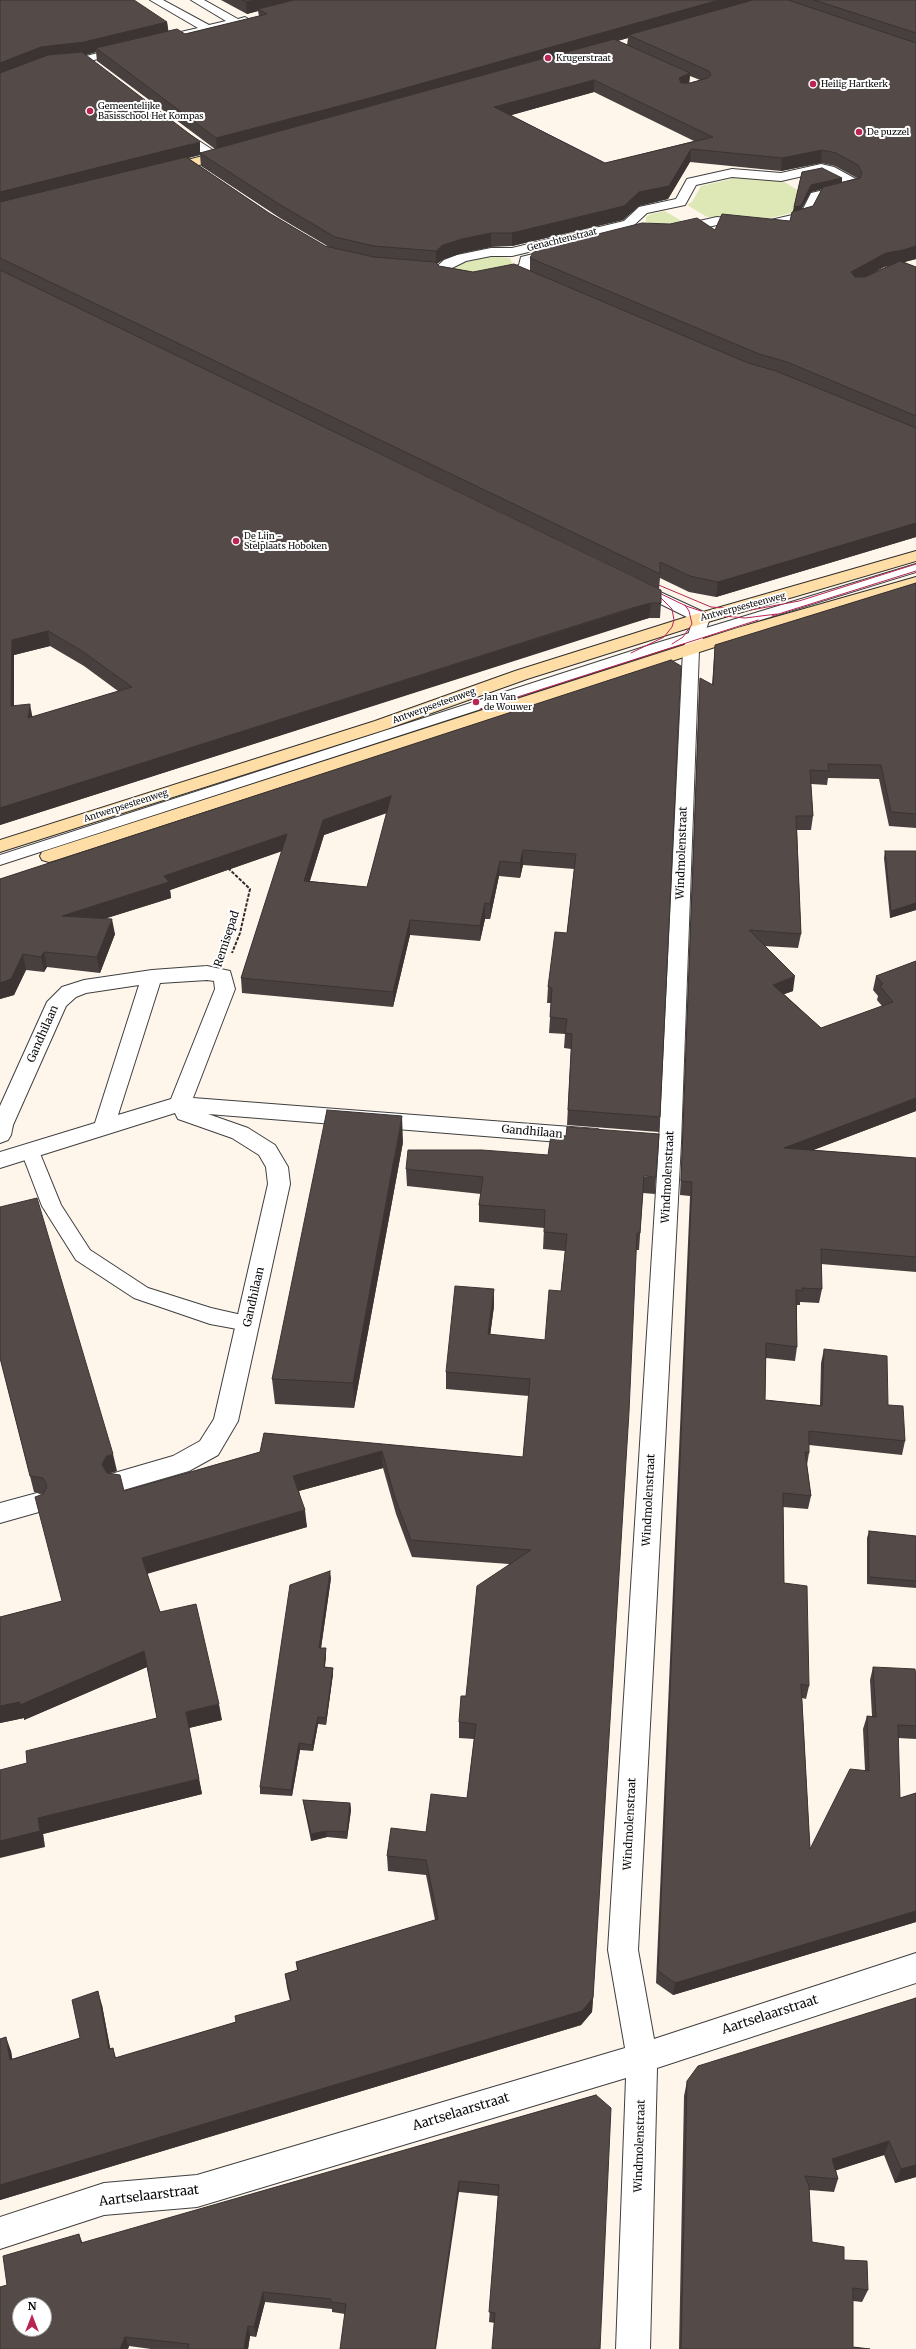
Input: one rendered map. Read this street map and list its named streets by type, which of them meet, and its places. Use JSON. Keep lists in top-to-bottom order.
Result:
{
  "streets": {
    "street": [
      "Genachtenstraat",
      "Antwerpsesteenweg",
      "Windmolenstraat",
      "Gandhilaan",
      "Aartselaarstraat"
    ],
    "path": ["Remisepad"]
  },
  "crossings": [
    ["Antwerpsesteenweg", "Windmolenstraat"],
    ["Windmolenstraat", "Aartselaarstraat"],
    ["Remisepad", "Gandhilaan"]
  ],
  "places": [
    "Krugerstraat",
    "Heilig Hartkerk",
    "Gemeentelijke Basisschool Het Kompas",
    "De puzzel",
    "De Lijn - Stelplaats Hoboken",
    "Jan Van de Wouwer"
  ],
  "north": "top"
}
